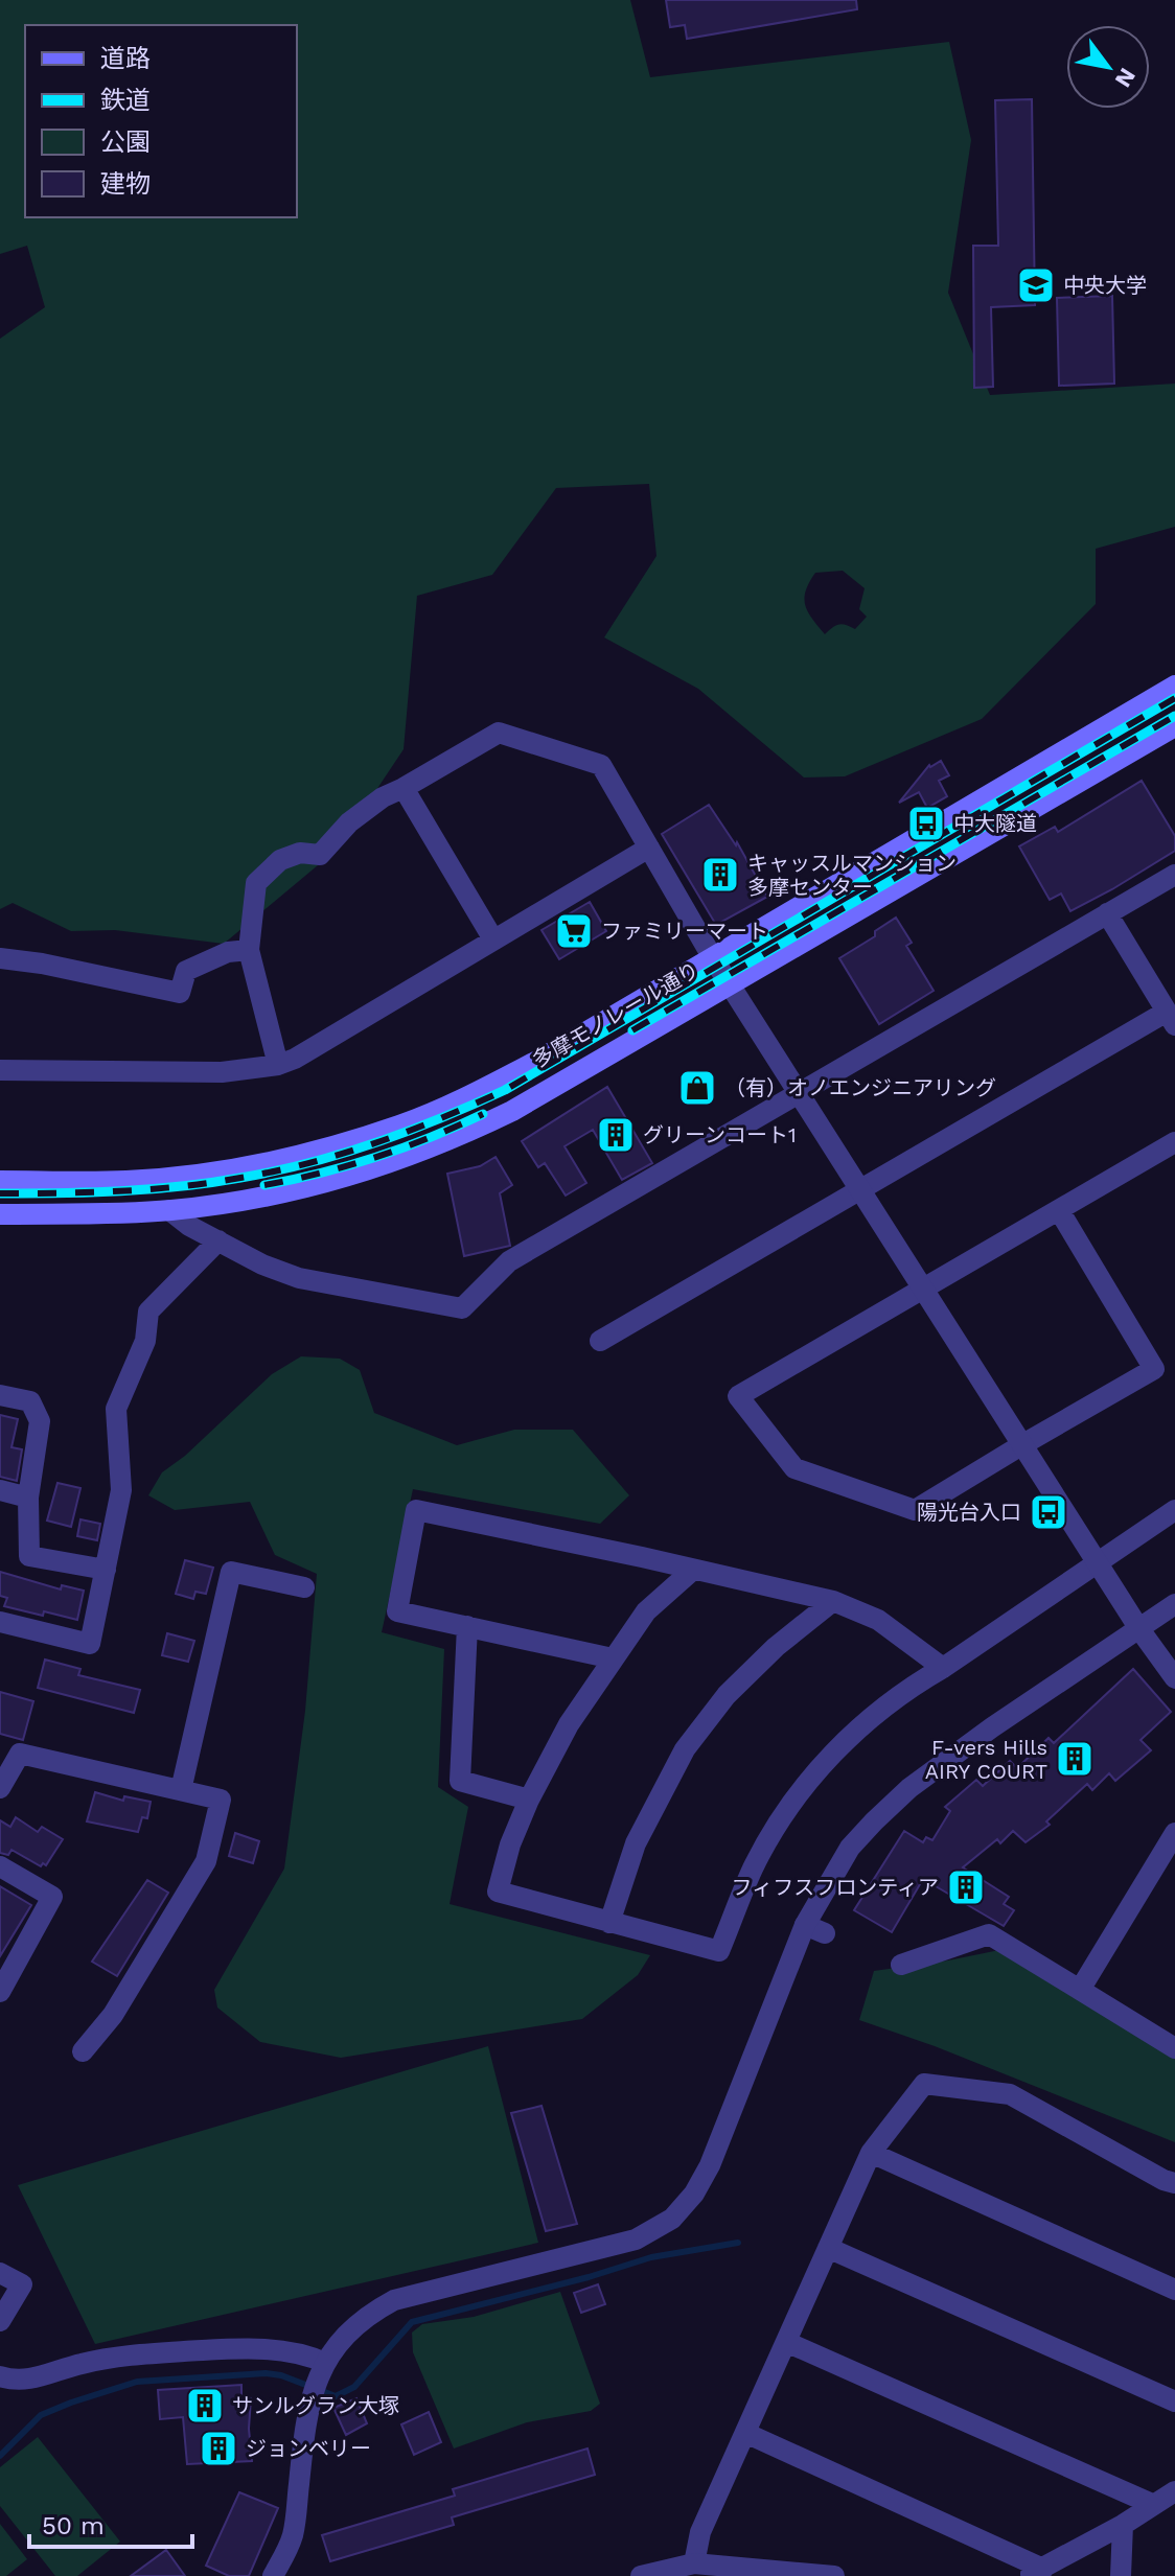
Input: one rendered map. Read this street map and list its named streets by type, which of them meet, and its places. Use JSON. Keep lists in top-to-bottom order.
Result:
{
  "streets": {
    "main road": ["多摩モノレール通り"]
  },
  "places": {
    "school or university": ["中央大学"],
    "bus stop": ["中大隧道", "陽光台入口"],
    "building": [
      "キャッスルマンション 多摩センター",
      "グリーンコート1",
      "F-vers Hills AIRY COURT",
      "フィフスフロンティア",
      "サンルグラン大塚",
      "ジョンベリー"
    ],
    "supermarket": ["ファミリーマート"],
    "shop": ["（有）オノエンジニアリング"]
  },
  "legend": [
    "道路",
    "鉄道",
    "公園",
    "建物"
  ],
  "scale_bar": "50 m",
  "north": "bottom right"
}
